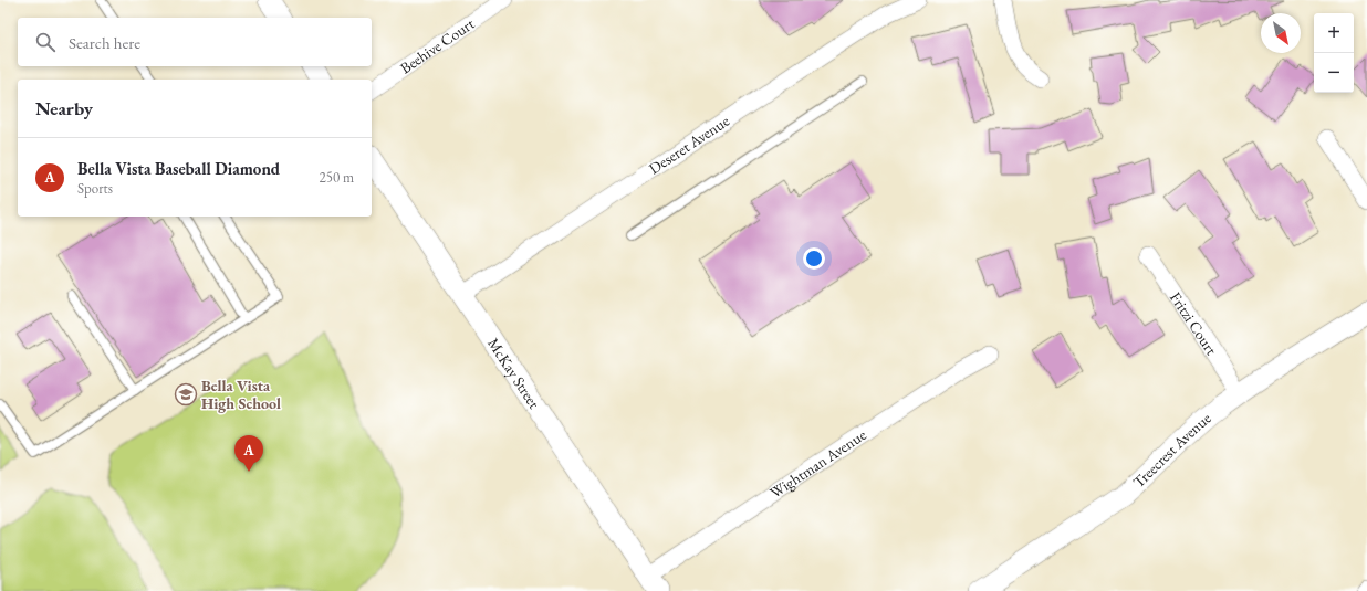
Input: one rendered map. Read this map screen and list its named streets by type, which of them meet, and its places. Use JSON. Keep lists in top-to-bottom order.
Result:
{
  "streets": {
    "street": [
      "Beehive Court",
      "Deseret Avenue",
      "Fritzi Court",
      "McKay Street",
      "Treecrest Avenue",
      "Wightman Avenue"
    ]
  },
  "crossings": [
    ["Deseret Avenue", "McKay Street"],
    ["Fritzi Court", "Treecrest Avenue"],
    ["McKay Street", "Wightman Avenue"]
  ],
  "places": {
    "school or university": ["Bella Vista High School"]
  },
  "north": "bottom right",
  "page": {
    "map_buttons": ["+", "−"],
    "search": "Search here",
    "heading": "Nearby",
    "list": [
      {
        "mark": "A",
        "name": "Bella Vista Baseball Diamond",
        "note": "Sports",
        "value": "250 m"
      }
    ],
    "pins": "A"
  }
}
